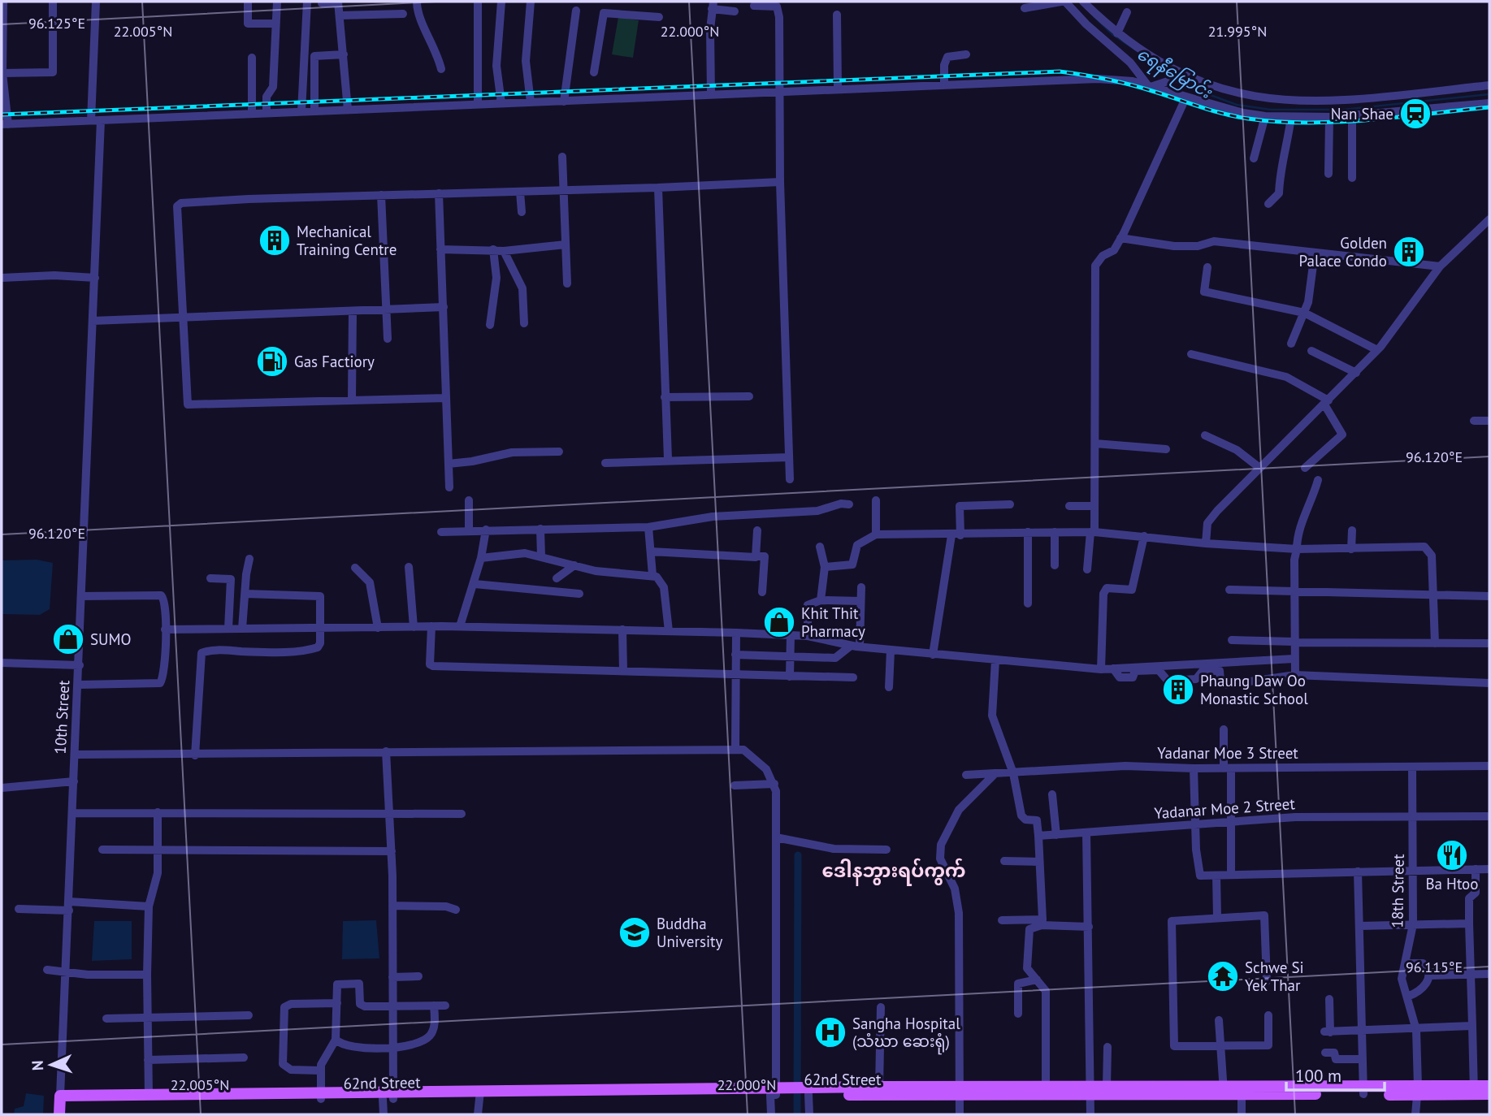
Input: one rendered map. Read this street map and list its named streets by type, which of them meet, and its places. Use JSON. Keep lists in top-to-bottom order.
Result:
{
  "streets": {
    "main road": ["62nd Street"],
    "street": [
      "10th Street",
      "Yadanar Moe 3 Street",
      "Yadanar Moe 2 Street",
      "18th Street"
    ]
  },
  "crossings": [
    ["10th Street", "62nd Street"],
    ["Yadanar Moe 3 Street", "18th Street"],
    ["Yadanar Moe 2 Street", "18th Street"],
    ["18th Street", "62nd Street"]
  ],
  "districts": ["ဒေါနဘွားရပ်ကွက်"],
  "water": ["ရေနီမြောင်း"],
  "places": {
    "station": ["Nan Shae"],
    "building": ["Mechanical Training Centre", "Golden Palace Condo", "Phaung Daw Oo Monastic School"],
    "fuel station": ["Gas Factiory"],
    "shop": ["Khit Thit Pharmacy", "SUMO"],
    "restaurant": ["Ba Htoo"],
    "school or university": ["Buddha University"],
    "temple": ["Schwe Si Yek Thar"],
    "hospital": ["Sangha Hospital (သံဃာ ဆေးရုံ)"]
  },
  "scale_bar": "100 m",
  "north": "left",
  "coordinates": [
    "96.125°E",
    "22.005°N",
    "22.000°N",
    "21.995°N",
    "96.120°E",
    "96.115°E"
  ]
}
